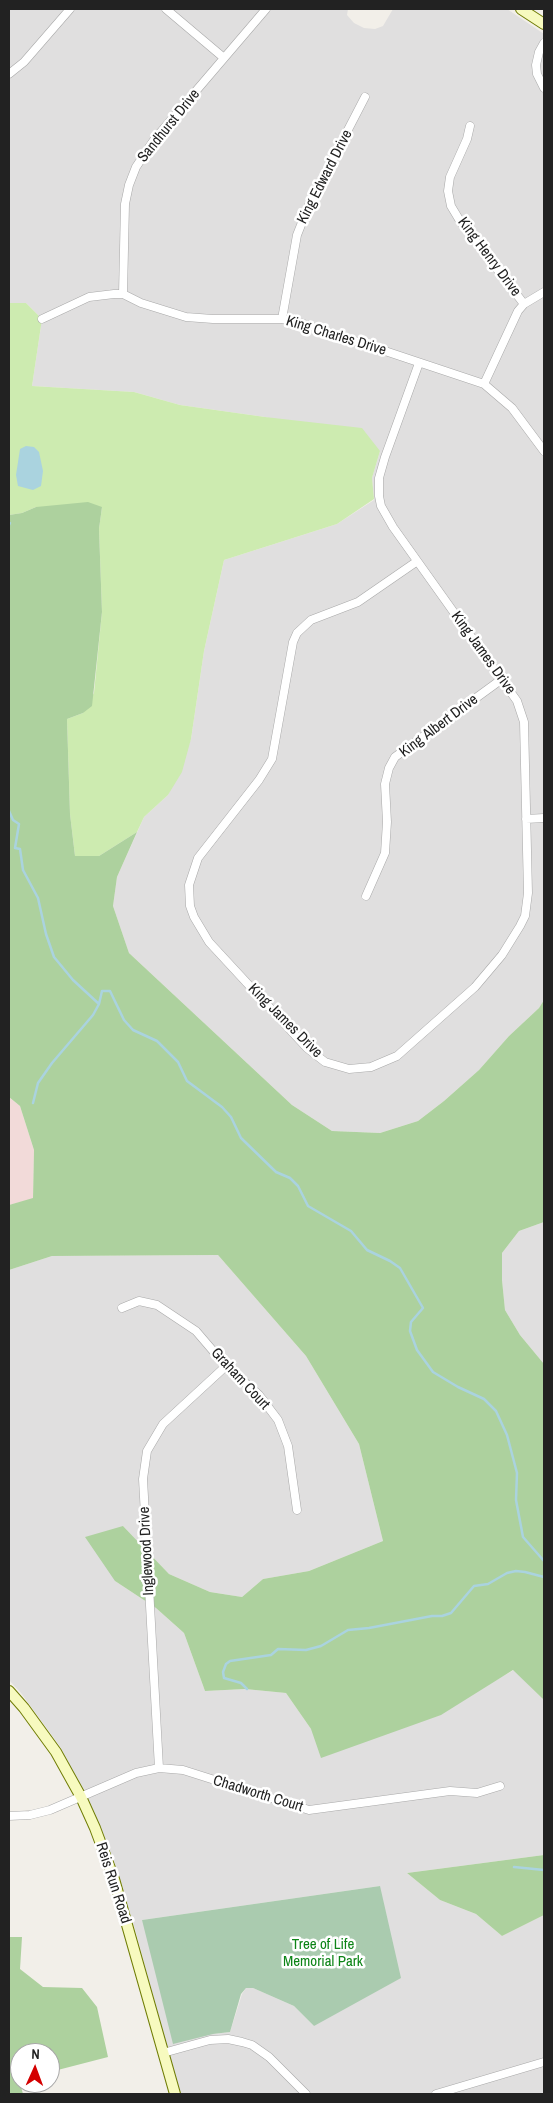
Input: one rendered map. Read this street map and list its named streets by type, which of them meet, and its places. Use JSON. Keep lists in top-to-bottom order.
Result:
{
  "streets": {
    "street": [
      "Sandhurst Drive",
      "King Edward Drive",
      "King Henry Drive",
      "King Charles Drive",
      "King James Drive",
      "King Albert Drive",
      "Graham Court",
      "Inglewood Drive",
      "Chadworth Court",
      "Reis Run Road"
    ]
  },
  "crossings": [
    ["Sandhurst Drive", "King Charles Drive"],
    ["King Edward Drive", "King Charles Drive"],
    ["King Charles Drive", "King James Drive"],
    ["King James Drive", "King Albert Drive"],
    ["Graham Court", "Inglewood Drive"],
    ["Inglewood Drive", "Chadworth Court"],
    ["Chadworth Court", "Reis Run Road"]
  ],
  "parks": ["Tree of Life Memorial Park"],
  "north": "top"
}
